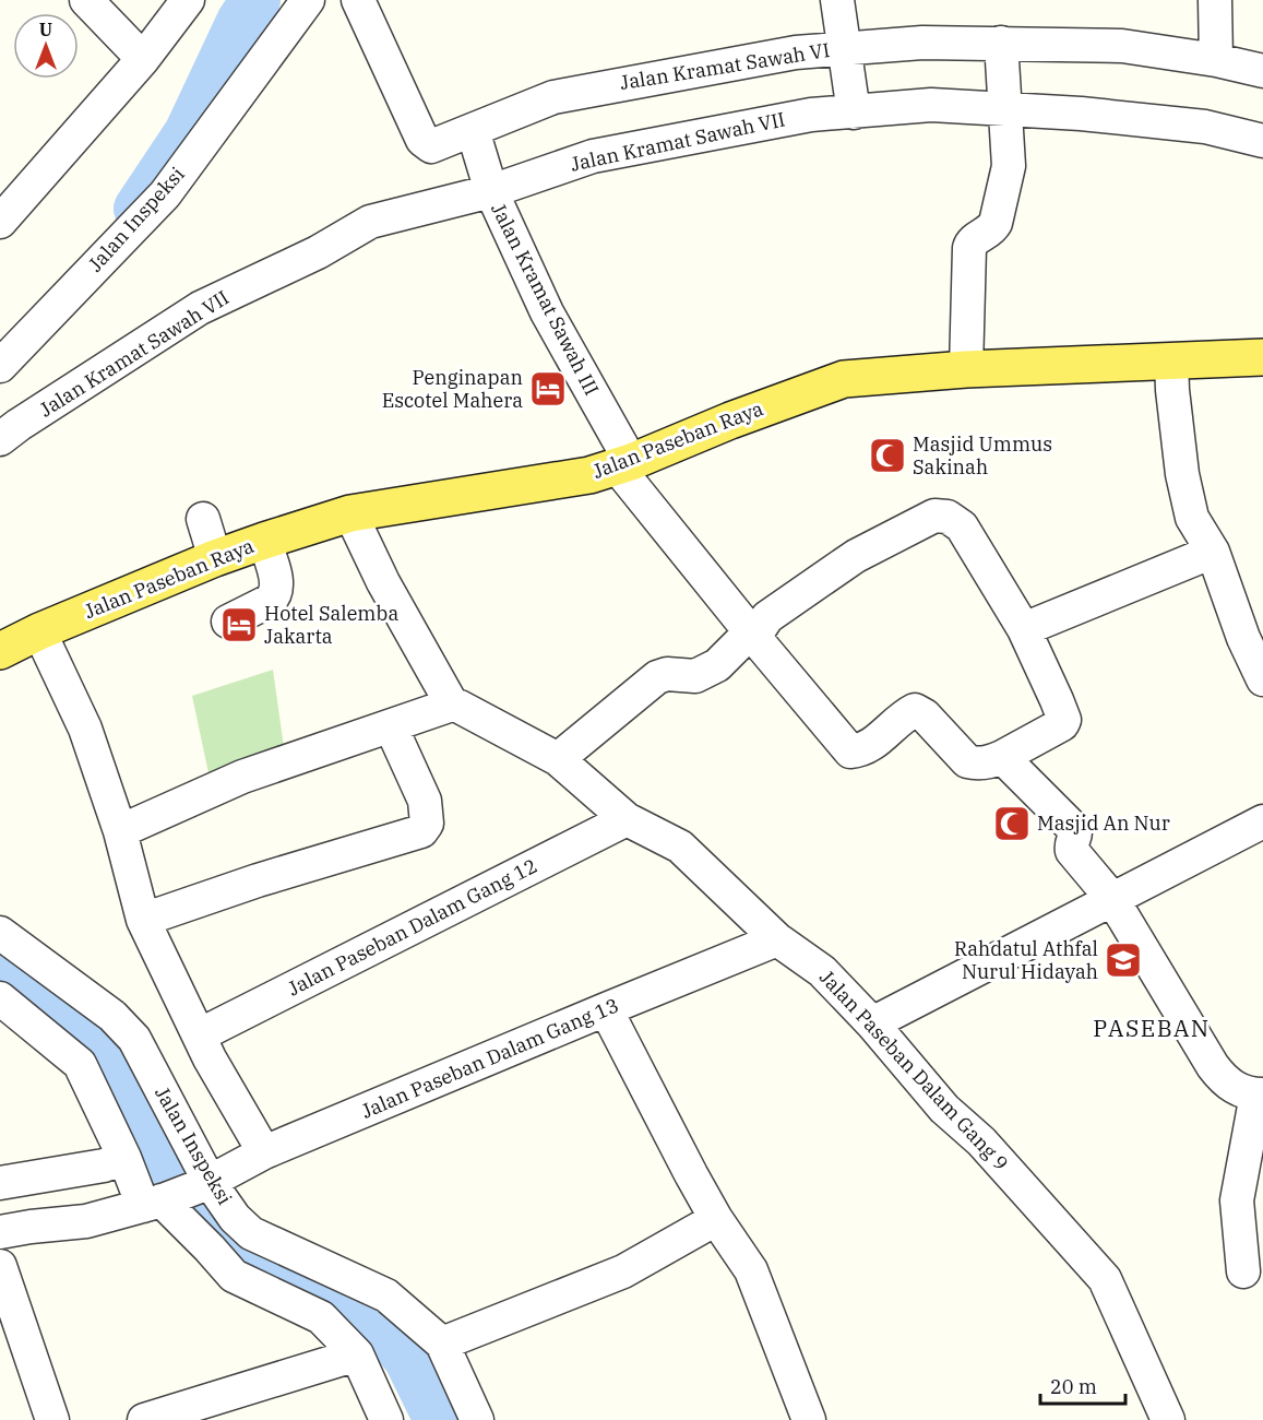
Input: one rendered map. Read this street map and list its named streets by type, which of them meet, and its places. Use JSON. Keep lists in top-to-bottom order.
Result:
{
  "streets": {
    "main road": ["Jalan Paseban Raya"],
    "street": [
      "Jalan Kramat Sawah VI",
      "Jalan Kramat Sawah VII",
      "Jalan Inspeksi",
      "Jalan Kramat Sawah III",
      "Jalan Paseban Dalam Gang 12",
      "Jalan Paseban Dalam Gang 13",
      "Jalan Paseban Dalam Gang 9"
    ]
  },
  "crossings": [
    ["Jalan Kramat Sawah VI", "Jalan Kramat Sawah III"],
    ["Jalan Kramat Sawah VII", "Jalan Kramat Sawah III"],
    ["Jalan Inspeksi", "Jalan Paseban Dalam Gang 13"],
    ["Jalan Kramat Sawah III", "Jalan Paseban Raya"],
    ["Jalan Paseban Dalam Gang 12", "Jalan Paseban Dalam Gang 9"],
    ["Jalan Paseban Dalam Gang 13", "Jalan Paseban Dalam Gang 9"]
  ],
  "districts": ["PASEBAN"],
  "places": {
    "hotel": ["Penginapan Escotel Mahera", "Hotel Salemba Jakarta"],
    "mosque": ["Masjid Ummus Sakinah", "Masjid An Nur"],
    "school or university": ["Rahdatul Athfal Nurul Hidayah"]
  },
  "scale_bar": "20 m",
  "north": "top"
}
